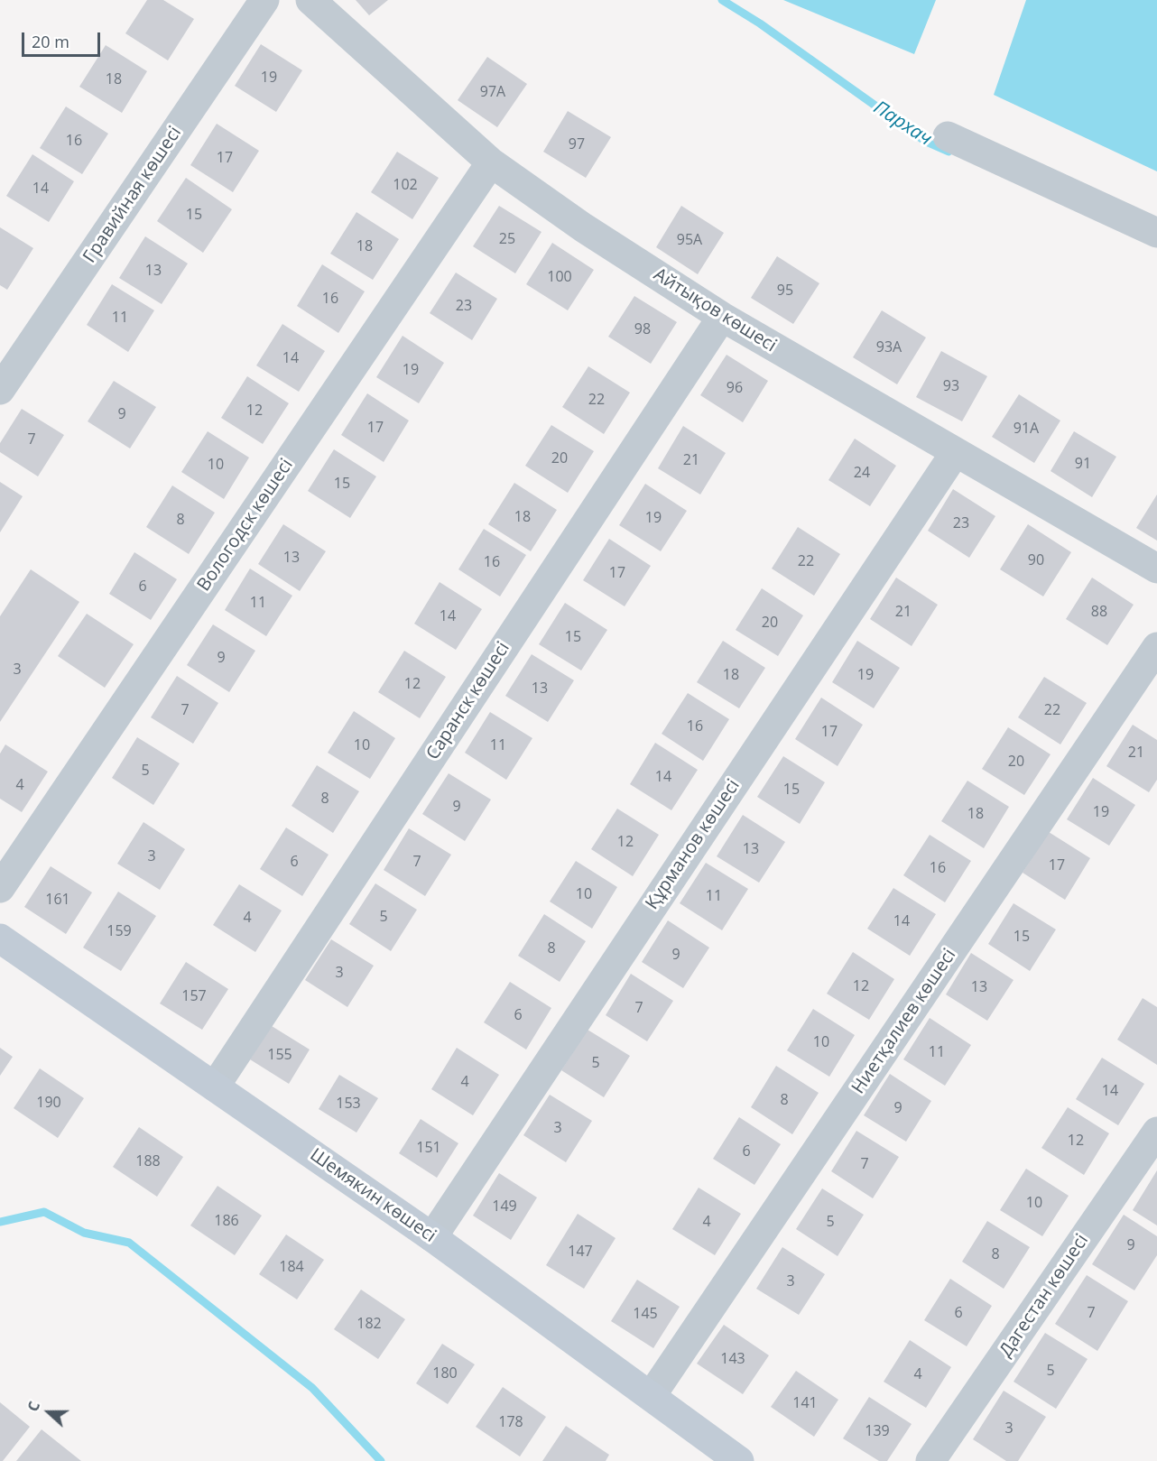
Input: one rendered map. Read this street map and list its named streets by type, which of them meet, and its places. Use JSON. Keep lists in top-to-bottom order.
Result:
{
  "streets": {
    "main road": ["Шемякин көшесі"],
    "street": [
      "Гравийная көшесі",
      "Айтықов көшесі",
      "Вологодск көшесі",
      "Саранск көшесі",
      "Құрманов көшесі",
      "Ниетқалиев көшесі",
      "Дагестан көшесі"
    ]
  },
  "crossings": [
    ["Айтықов көшесі", "Вологодск көшесі"],
    ["Айтықов көшесі", "Саранск көшесі"],
    ["Айтықов көшесі", "Құрманов көшесі"],
    ["Саранск көшесі", "Шемякин көшесі"],
    ["Құрманов көшесі", "Шемякин көшесі"],
    ["Ниетқалиев көшесі", "Шемякин көшесі"]
  ],
  "water": ["Пархач"],
  "house_numbers": [
    "19",
    "18",
    "97А",
    "16",
    "97",
    "17",
    "102",
    "14",
    "15",
    "25",
    "95А",
    "18",
    "13",
    "100",
    "95",
    "16",
    "23",
    "11",
    "98",
    "93А",
    "14",
    "19",
    "93",
    "96",
    "22",
    "12",
    "9",
    "17",
    "91А",
    "7",
    "20",
    "21",
    "91",
    "10",
    "24",
    "15",
    "18",
    "19",
    "8",
    "23",
    "13",
    "90",
    "22",
    "16",
    "17",
    "6",
    "11",
    "21",
    "88",
    "14",
    "20",
    "15",
    "9",
    "3",
    "18",
    "19",
    "12",
    "13",
    "7",
    "22",
    "16",
    "17",
    "10",
    "11",
    "21",
    "20",
    "5",
    "14",
    "4",
    "15",
    "8",
    "9",
    "19",
    "18",
    "12",
    "13",
    "3",
    "6",
    "7",
    "17",
    "16",
    "10",
    "11",
    "161",
    "5",
    "4",
    "14",
    "159",
    "15",
    "8",
    "9",
    "3",
    "12",
    "13",
    "157",
    "7",
    "6",
    "10",
    "11",
    "155",
    "5",
    "4",
    "14",
    "8",
    "190",
    "153",
    "9",
    "3",
    "12",
    "151",
    "6",
    "188",
    "7",
    "10",
    "149",
    "186",
    "4",
    "5",
    "9",
    "147",
    "8",
    "184",
    "3",
    "6",
    "7",
    "145",
    "182",
    "143",
    "5",
    "180",
    "4",
    "141",
    "178",
    "3",
    "139"
  ],
  "scale_bar": "20 m",
  "north": "left"
}
